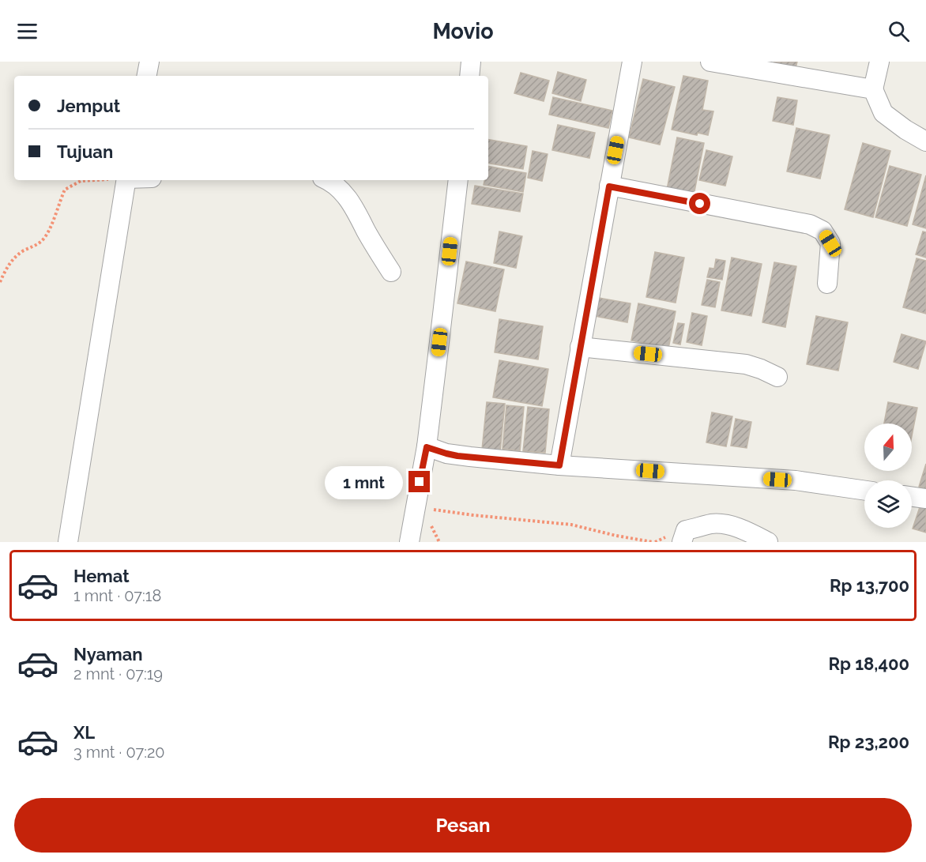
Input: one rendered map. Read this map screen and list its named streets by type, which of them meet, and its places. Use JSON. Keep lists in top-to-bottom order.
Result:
{
  "north": "top",
  "page": {
    "header": "Movio",
    "banner": ["Jemput", "Tujuan"],
    "bubble": "1 mnt",
    "list": [
      {
        "name": "Hemat",
        "note": "1 mnt · 07:18",
        "value": "Rp 13,700"
      },
      {
        "name": "Nyaman",
        "note": "2 mnt · 07:19",
        "value": "Rp 18,400"
      },
      {
        "name": "XL",
        "note": "3 mnt · 07:20",
        "value": "Rp 23,200"
      }
    ],
    "buttons": "Pesan"
  }
}
